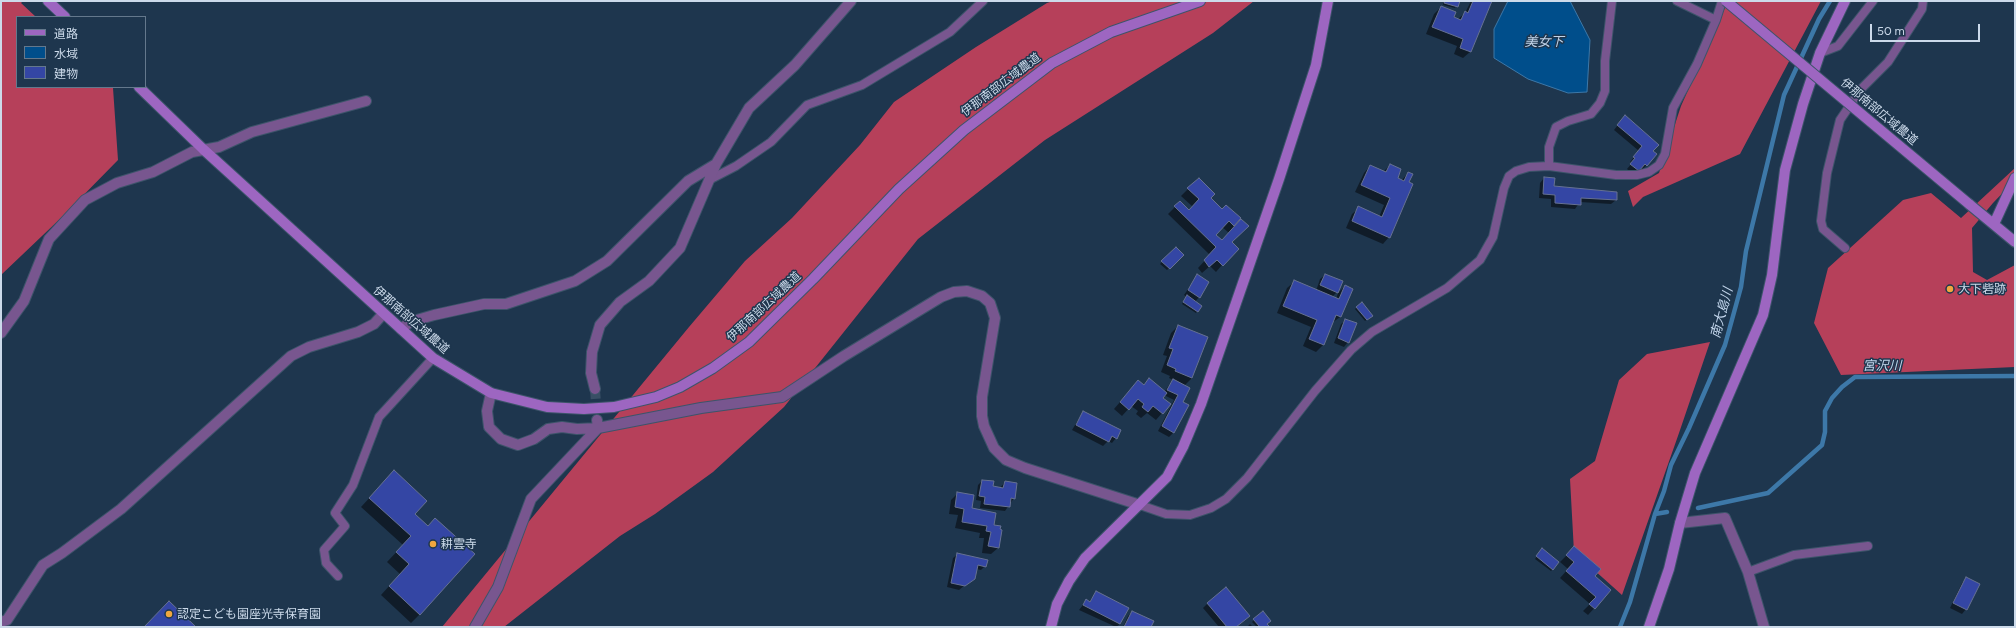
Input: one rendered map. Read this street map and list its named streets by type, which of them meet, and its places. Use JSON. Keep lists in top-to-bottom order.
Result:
{
  "streets": {
    "street": ["伊那南部広域農道"]
  },
  "water": ["美女下", "南大島川", "宮沢川"],
  "places": ["大下砦跡", "耕雲寺", "認定こども園座光寺保育園"],
  "legend": ["道路", "水域", "建物"],
  "scale_bar": "50 m"
}
